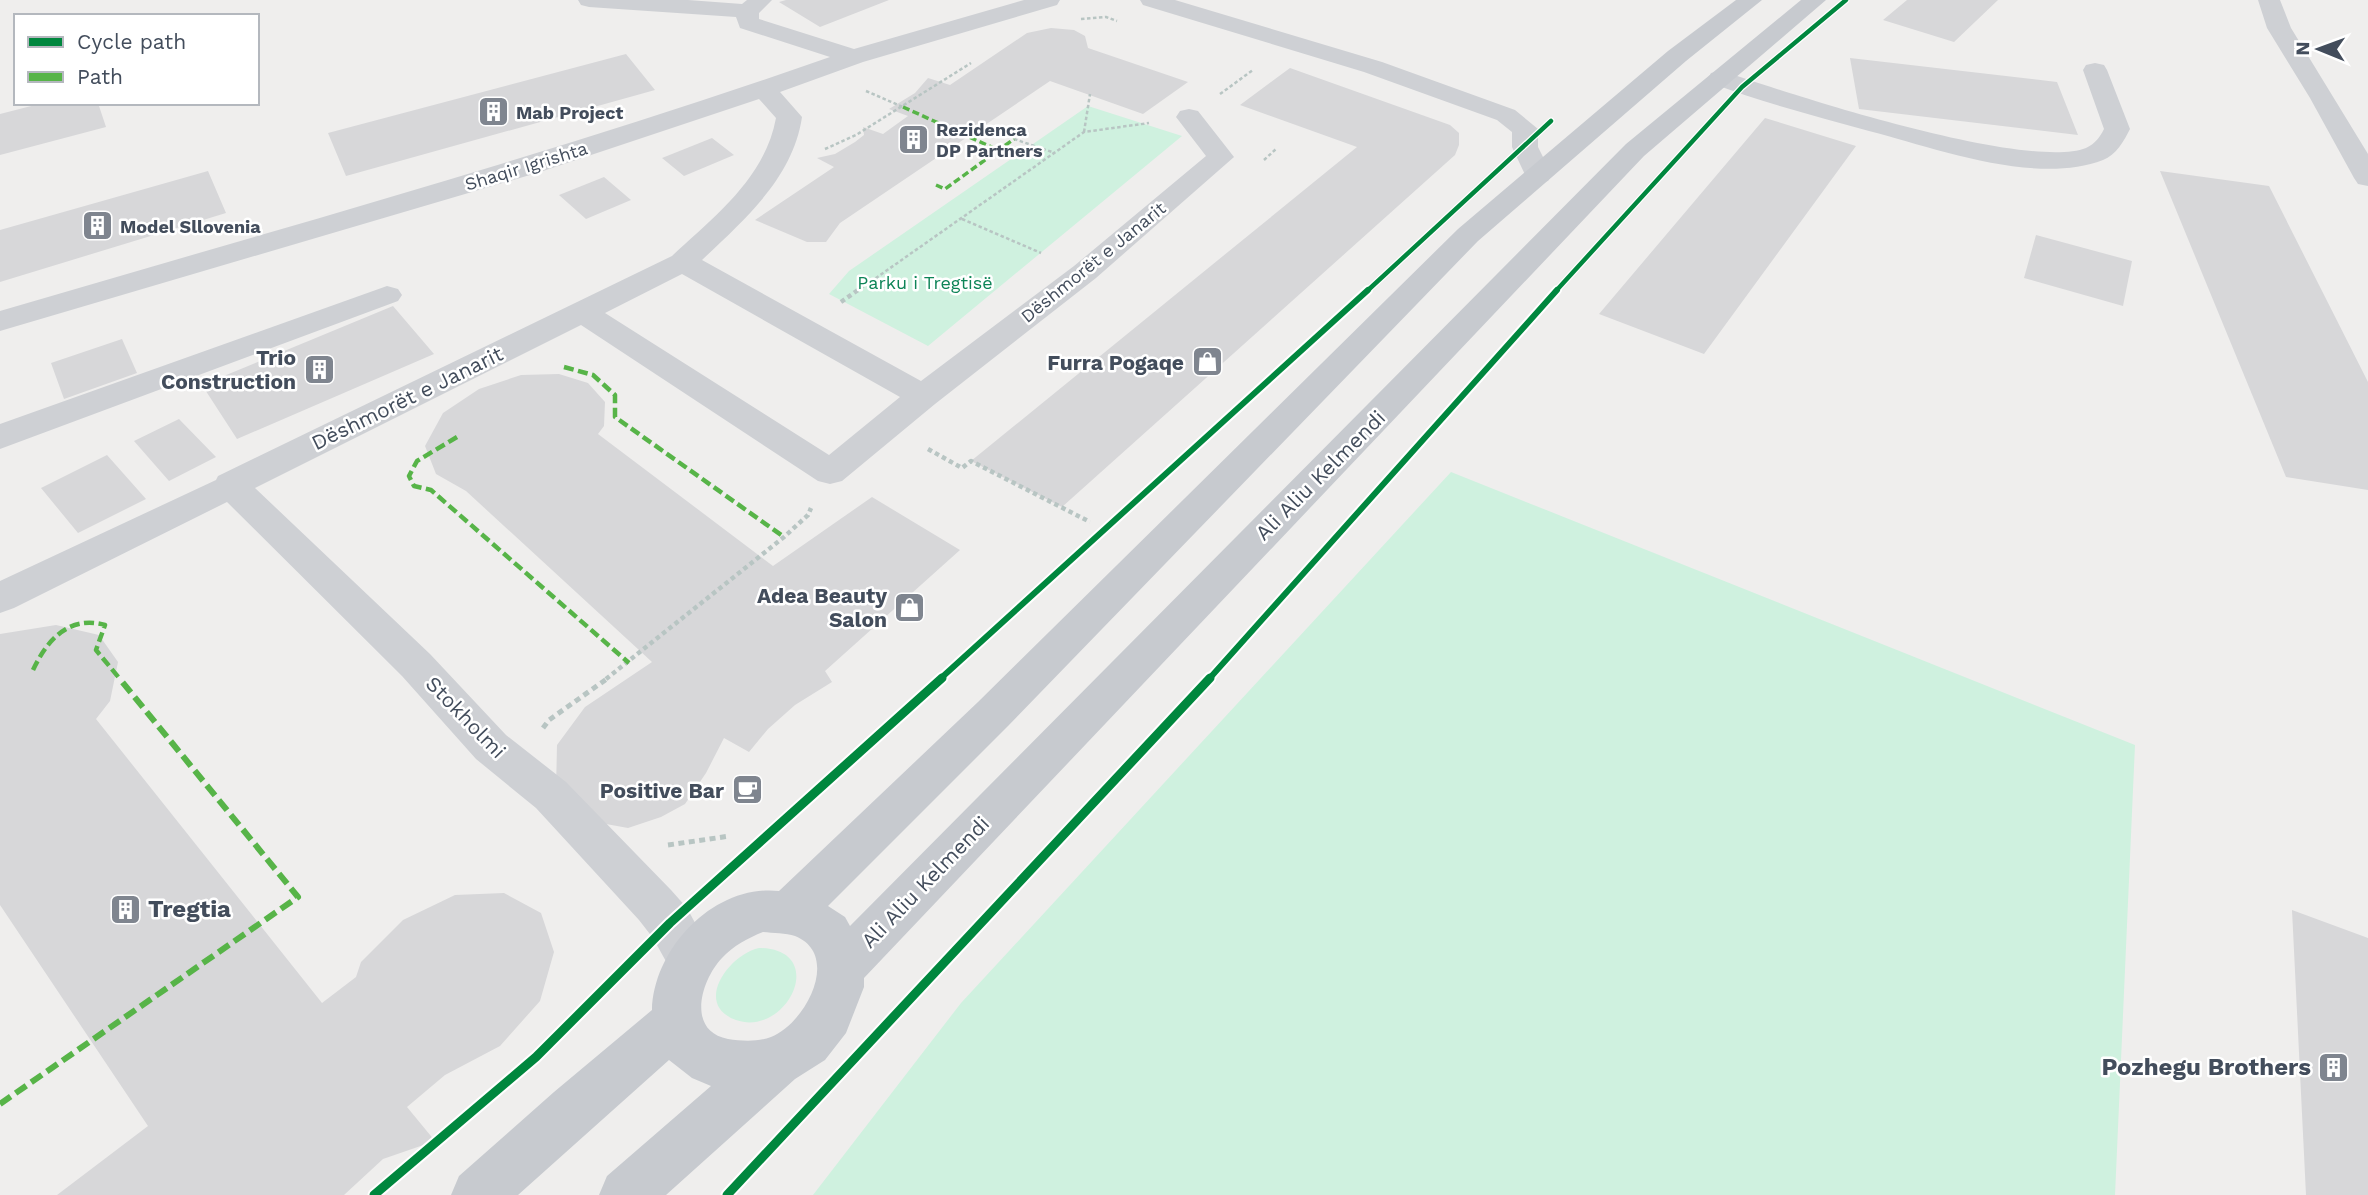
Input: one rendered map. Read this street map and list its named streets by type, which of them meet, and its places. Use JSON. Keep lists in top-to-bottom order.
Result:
{
  "streets": {
    "main road": ["Ali Aliu Kelmendi"],
    "street": ["Shaqir Igrishta", "Dëshmorët e Janarit", "Stokholmi"]
  },
  "crossings": [
    ["Shaqir Igrishta", "Dëshmorët e Janarit"],
    ["Dëshmorët e Janarit", "Stokholmi"],
    ["Ali Aliu Kelmendi", "Stokholmi"]
  ],
  "parks": ["Parku i Tregtisë"],
  "places": {
    "building": [
      "Mab Project",
      "Rezidenca DP Partners",
      "Model Sllovenia",
      "Trio Construction",
      "Tregtia",
      "Pozhegu Brothers"
    ],
    "shop": ["Furra Pogaqe", "Adea Beauty Salon"],
    "cafe": ["Positive Bar"]
  },
  "legend": ["Cycle path", "Path"],
  "north": "left"
}
